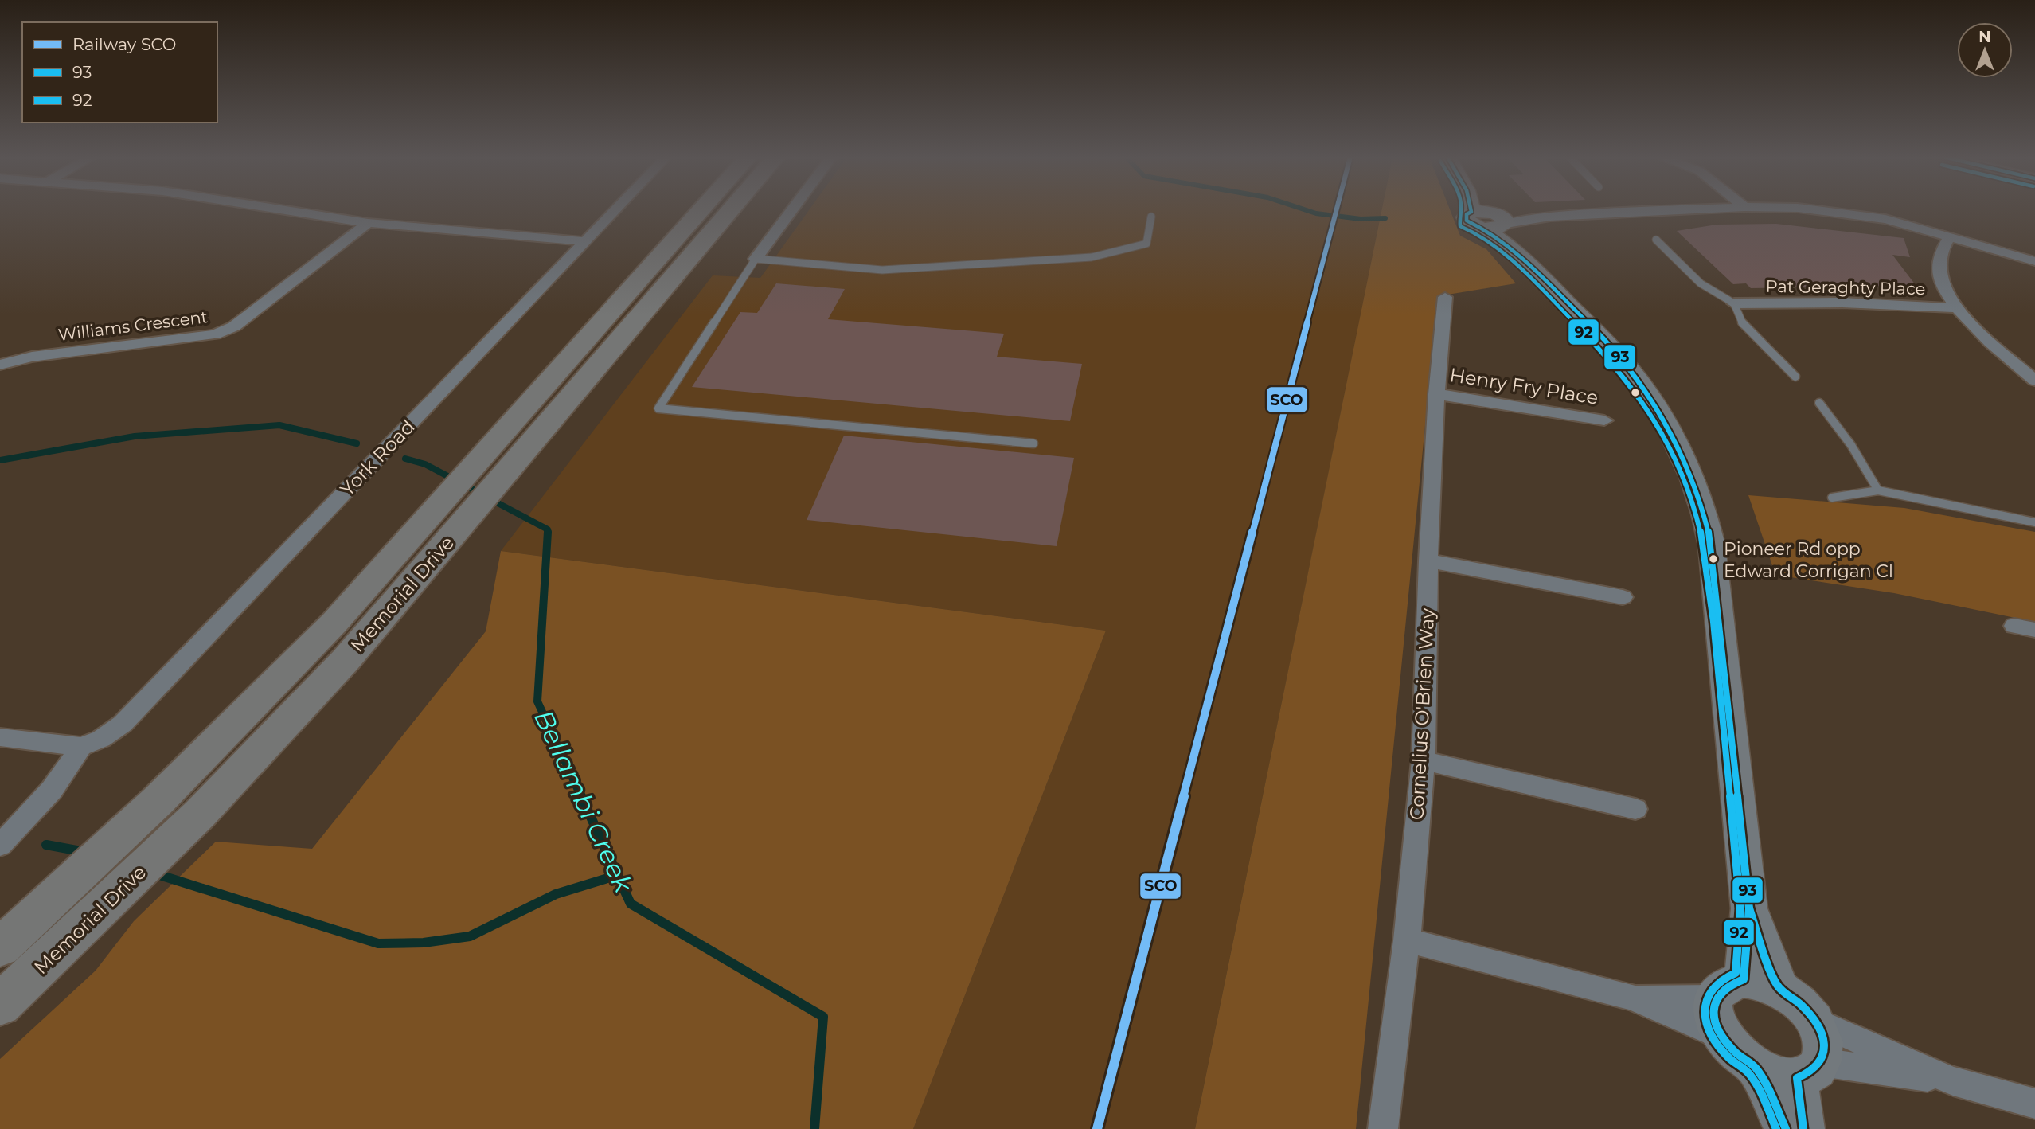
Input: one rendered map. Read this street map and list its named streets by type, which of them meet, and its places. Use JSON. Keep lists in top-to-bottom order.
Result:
{
  "streets": {
    "main road": ["Memorial Drive"],
    "street": [
      "Pat Geraghty Place",
      "Williams Crescent",
      "Henry Fry Place",
      "York Road",
      "Cornelius O'Brien Way"
    ]
  },
  "crossings": [
    ["Henry Fry Place", "Cornelius O'Brien Way"]
  ],
  "water": ["Bellambi Creek"],
  "places": ["Pioneer Rd opp Edward Corrigan Cl"],
  "lines": ["rail line SCO", "transit line 93", "transit line 92"],
  "legend": ["Railway SCO", "93", "92"],
  "north": "top"
}
